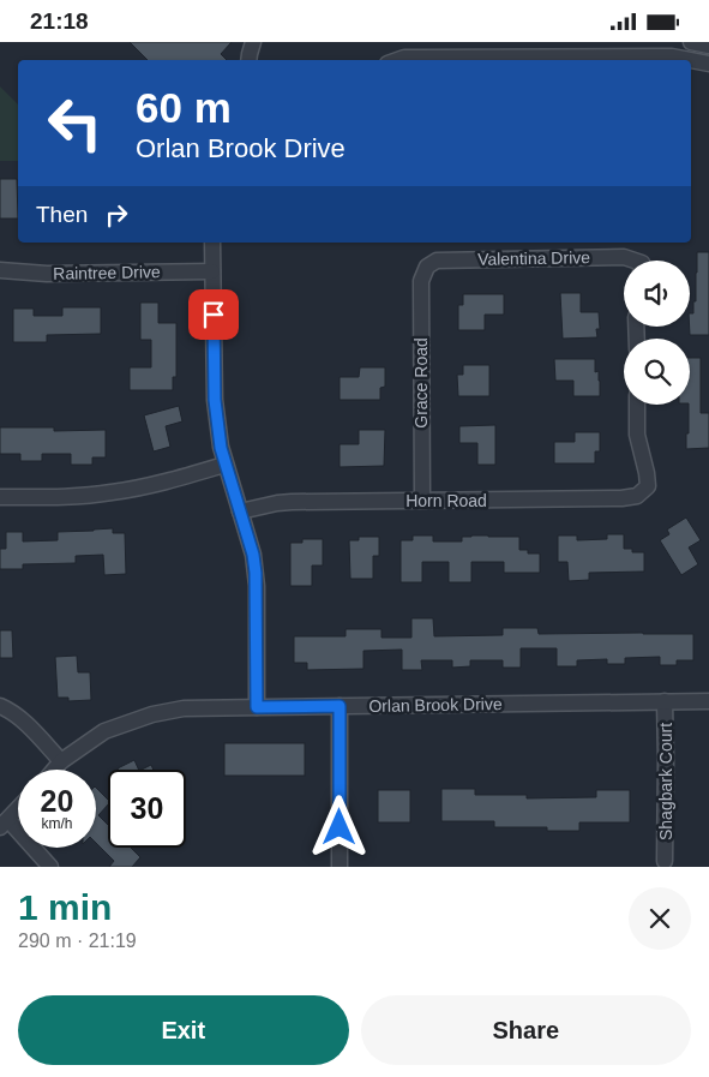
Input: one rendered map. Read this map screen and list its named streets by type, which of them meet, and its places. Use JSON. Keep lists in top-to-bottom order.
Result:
{
  "streets": {
    "street": [
      "Valentina Drive",
      "Raintree Drive",
      "Grace Road",
      "Horn Road",
      "Orlan Brook Drive",
      "Shagbark Court"
    ]
  },
  "crossings": [
    ["Valentina Drive", "Grace Road"],
    ["Grace Road", "Horn Road"],
    ["Orlan Brook Drive", "Shagbark Court"]
  ],
  "page": {
    "status": "21:18",
    "turn": ["60 m", "Orlan Brook Drive"],
    "then": "Then",
    "speed": "20 km/h",
    "limit": "30",
    "heading": ["1 min", "290 m · 21:19"],
    "buttons": ["Exit", "Share"]
  }
}
